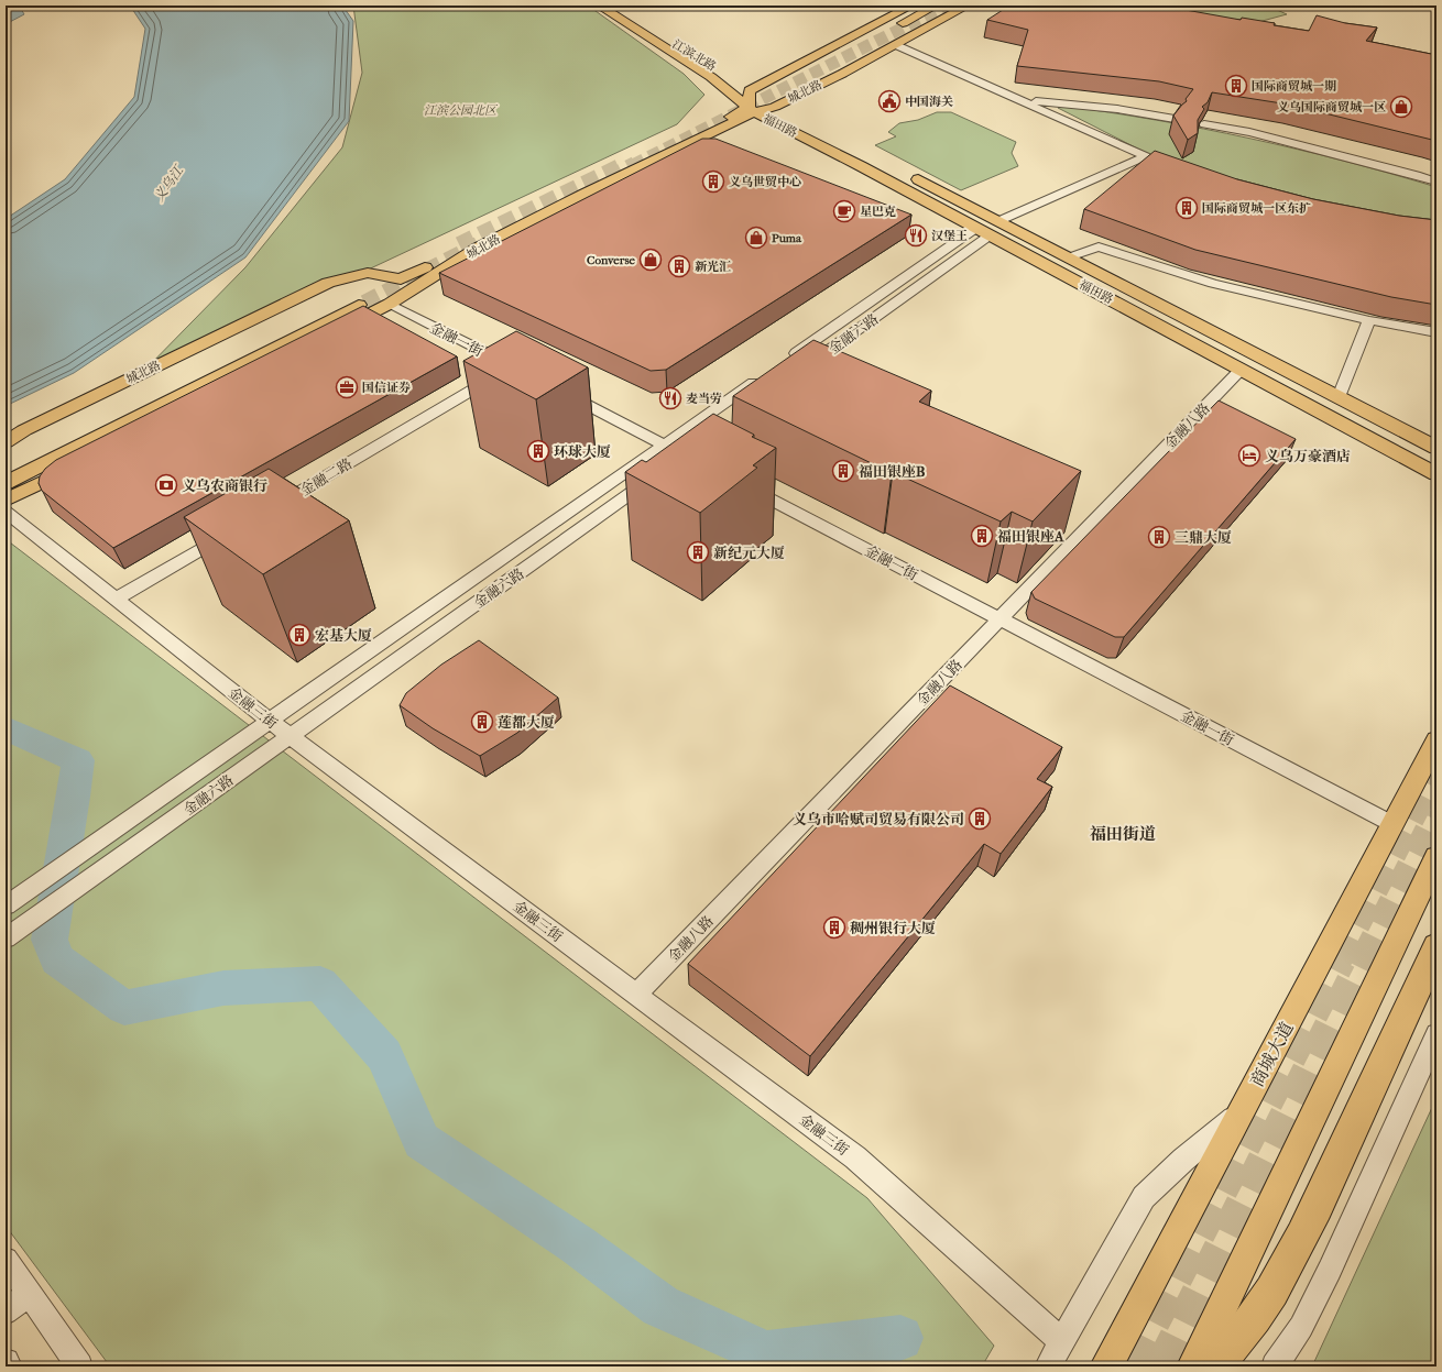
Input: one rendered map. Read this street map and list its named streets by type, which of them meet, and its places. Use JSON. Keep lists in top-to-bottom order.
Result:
{
  "streets": {
    "main road": [
      "江滨北路",
      "城北路",
      "福田路",
      "商城大道"
    ],
    "street": [
      "金融六路",
      "金融一街",
      "金融八路",
      "金融二路",
      "金融三街"
    ]
  },
  "crossings": [
    ["江滨北路", "城北路"],
    ["江滨北路", "福田路"],
    ["城北路", "福田路"],
    ["城北路", "金融一街"],
    ["福田路", "金融六路"],
    ["福田路", "金融八路"],
    ["金融六路", "金融三街"],
    ["金融一街", "金融八路"],
    ["金融一街", "金融二路"],
    ["金融一街", "商城大道"],
    ["金融八路", "金融三街"]
  ],
  "districts": ["福田街道"],
  "water": ["义乌江"],
  "parks": ["江滨公园北区"],
  "places": {
    "building": [
      "国际商贸城一期",
      "义乌世贸中心",
      "国际商贸城一区东扩",
      "新光汇",
      "环球大厦",
      "福田银座B",
      "福田银座A",
      "三鼎大厦",
      "新纪元大厦",
      "宏基大厦",
      "莲都大厦",
      "义乌市哈赋司贸易有限公司",
      "稠州银行大厦"
    ],
    "public building": ["中国海关"],
    "shop": ["义乌国际商贸城一区", "Puma", "Converse"],
    "cafe": ["星巴克"],
    "restaurant": ["汉堡王", "麦当劳"],
    "office": ["国信证券"],
    "hotel": ["义乌万豪酒店"],
    "bank": ["义乌农商银行"]
  }
}
